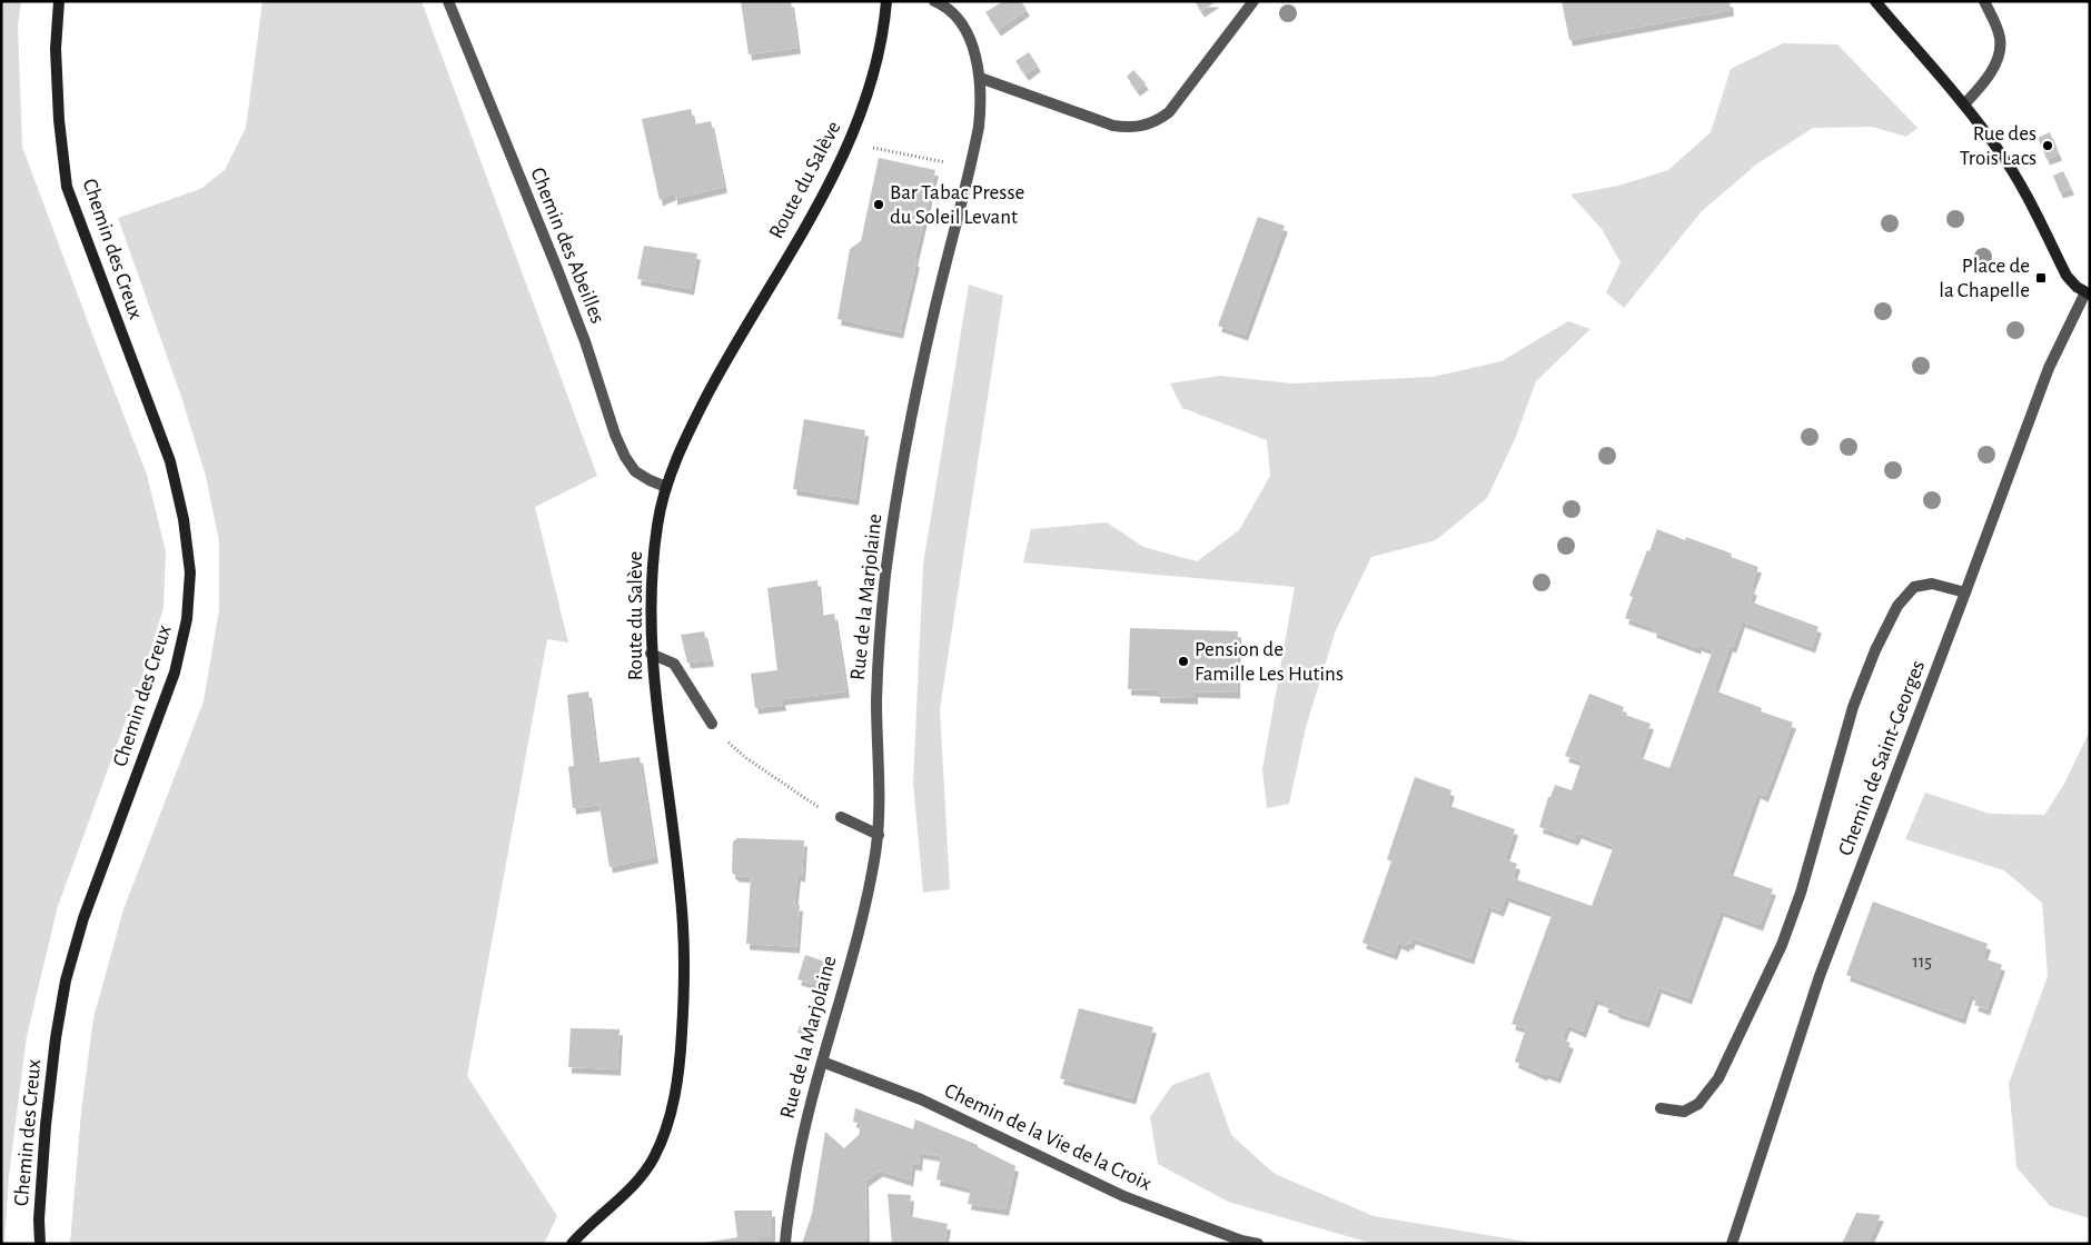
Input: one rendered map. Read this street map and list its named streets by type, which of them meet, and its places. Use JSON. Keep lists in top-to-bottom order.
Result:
{
  "streets": {
    "street": [
      "Route du Salève",
      "Chemin des Abeilles",
      "Chemin des Creux",
      "Rue de la Marjolaine",
      "Chemin de Saint-Georges",
      "Chemin de la Vie de la Croix"
    ]
  },
  "crossings": [
    ["Route du Salève", "Chemin des Abeilles"],
    ["Rue de la Marjolaine", "Chemin de la Vie de la Croix"]
  ],
  "places": {
    "other": ["Rue des Trois Lacs", "Bar Tabac Presse du Soleil Levant", "Pension de Famille Les Hutins"],
    "transit": ["Place de la Chapelle"]
  },
  "house_numbers": ["115"]
}
